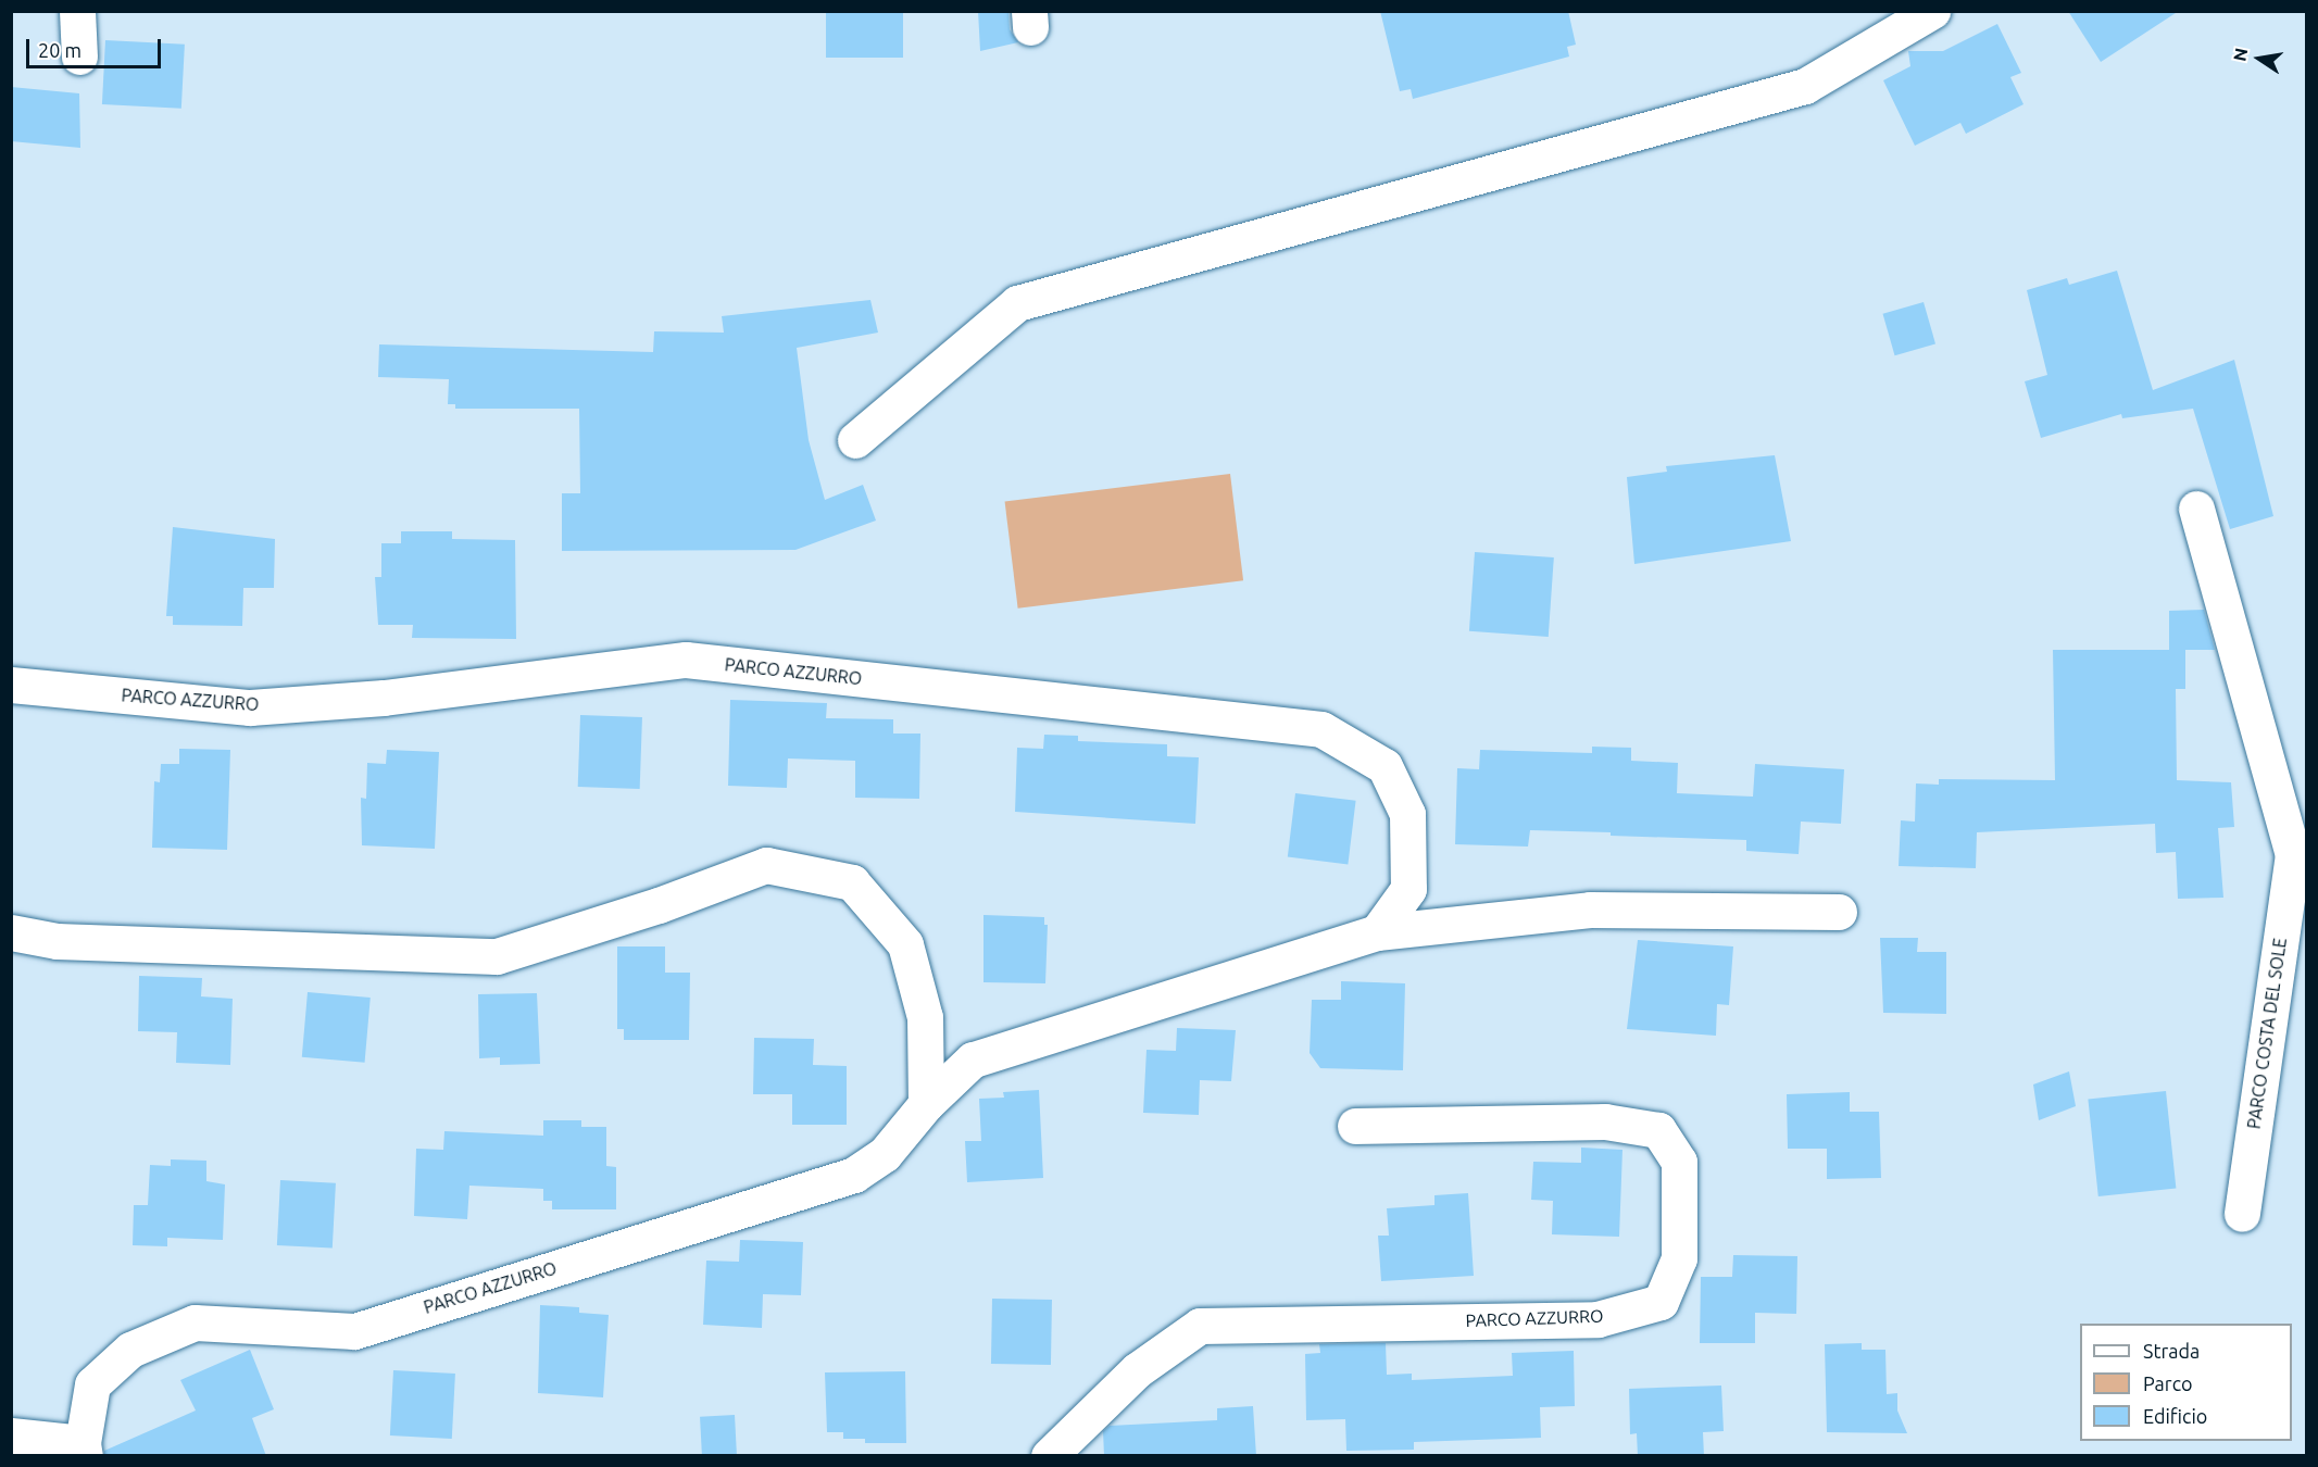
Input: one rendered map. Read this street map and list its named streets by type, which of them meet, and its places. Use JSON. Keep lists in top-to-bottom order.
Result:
{
  "streets": {
    "street": ["PARCO AZZURRO", "PARCO COSTA DEL SOLE"]
  },
  "legend": ["Strada", "Parco", "Edificio"],
  "scale_bar": "20 m",
  "north": "left"
}
